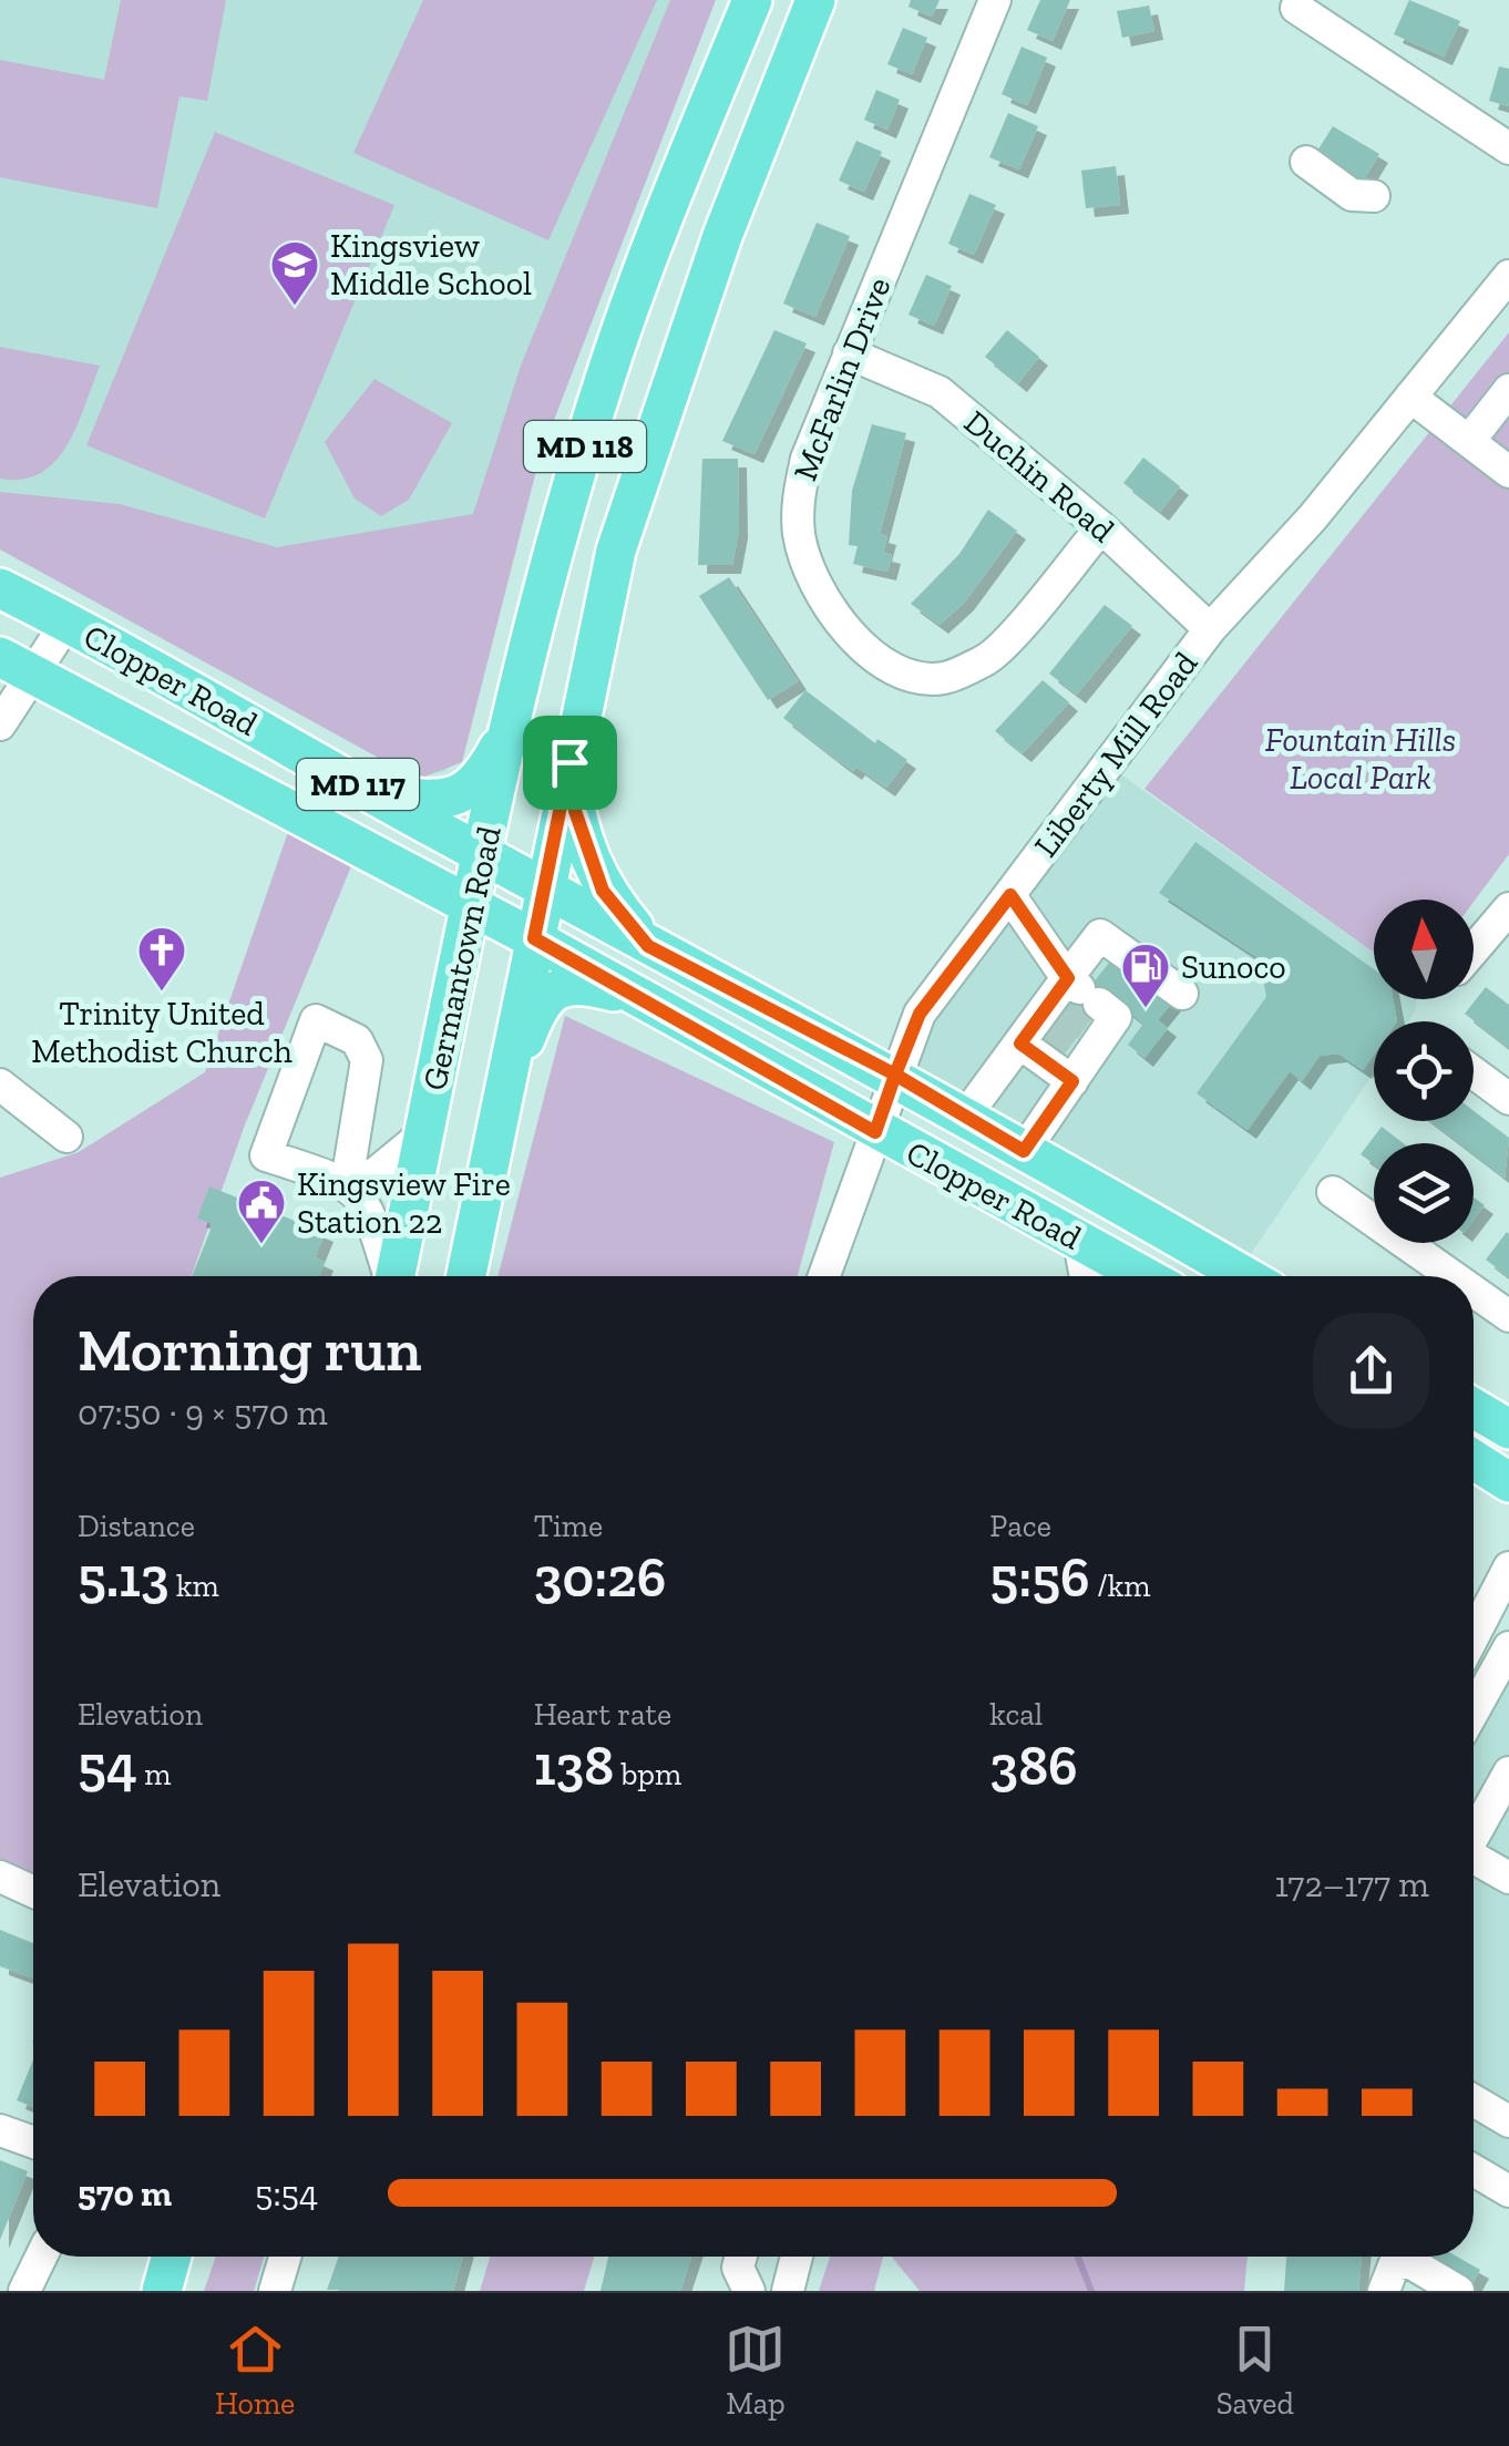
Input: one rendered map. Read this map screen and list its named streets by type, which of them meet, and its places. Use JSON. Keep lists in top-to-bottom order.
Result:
{
  "streets": {
    "main road": [
      "MD 118",
      "Clopper Road",
      "MD 117",
      "Germantown Road"
    ],
    "street": ["McFarlin Drive", "Duchin Road", "Liberty Mill Road"]
  },
  "crossings": [
    ["McFarlin Drive", "Duchin Road"],
    ["Duchin Road", "Liberty Mill Road"],
    ["Clopper Road", "Liberty Mill Road"],
    ["Clopper Road", "Germantown Road"]
  ],
  "parks": ["Fountain Hills Local Park"],
  "places": {
    "school or university": ["Kingsview Middle School"],
    "church": ["Trinity United Methodist Church"],
    "fuel station": ["Sunoco"],
    "public building": ["Kingsview Fire Station 22"]
  },
  "north": "top",
  "page": {
    "heading": ["Morning run", "07:50 · 9 × 570 m"],
    "stats": [
      ["Distance", "5.13 km"],
      ["Time", "30:26"],
      ["Pace", "5:56 /km"],
      ["Elevation", "54 m"],
      ["Heart rate", "138 bpm"],
      ["kcal", "386"]
    ],
    "chart": ["Elevation", "172–177 m"],
    "list": [
      {
        "name": "570 m",
        "note": "5:54"
      }
    ],
    "tabs": ["Home", "Map", "Saved"]
  }
}
